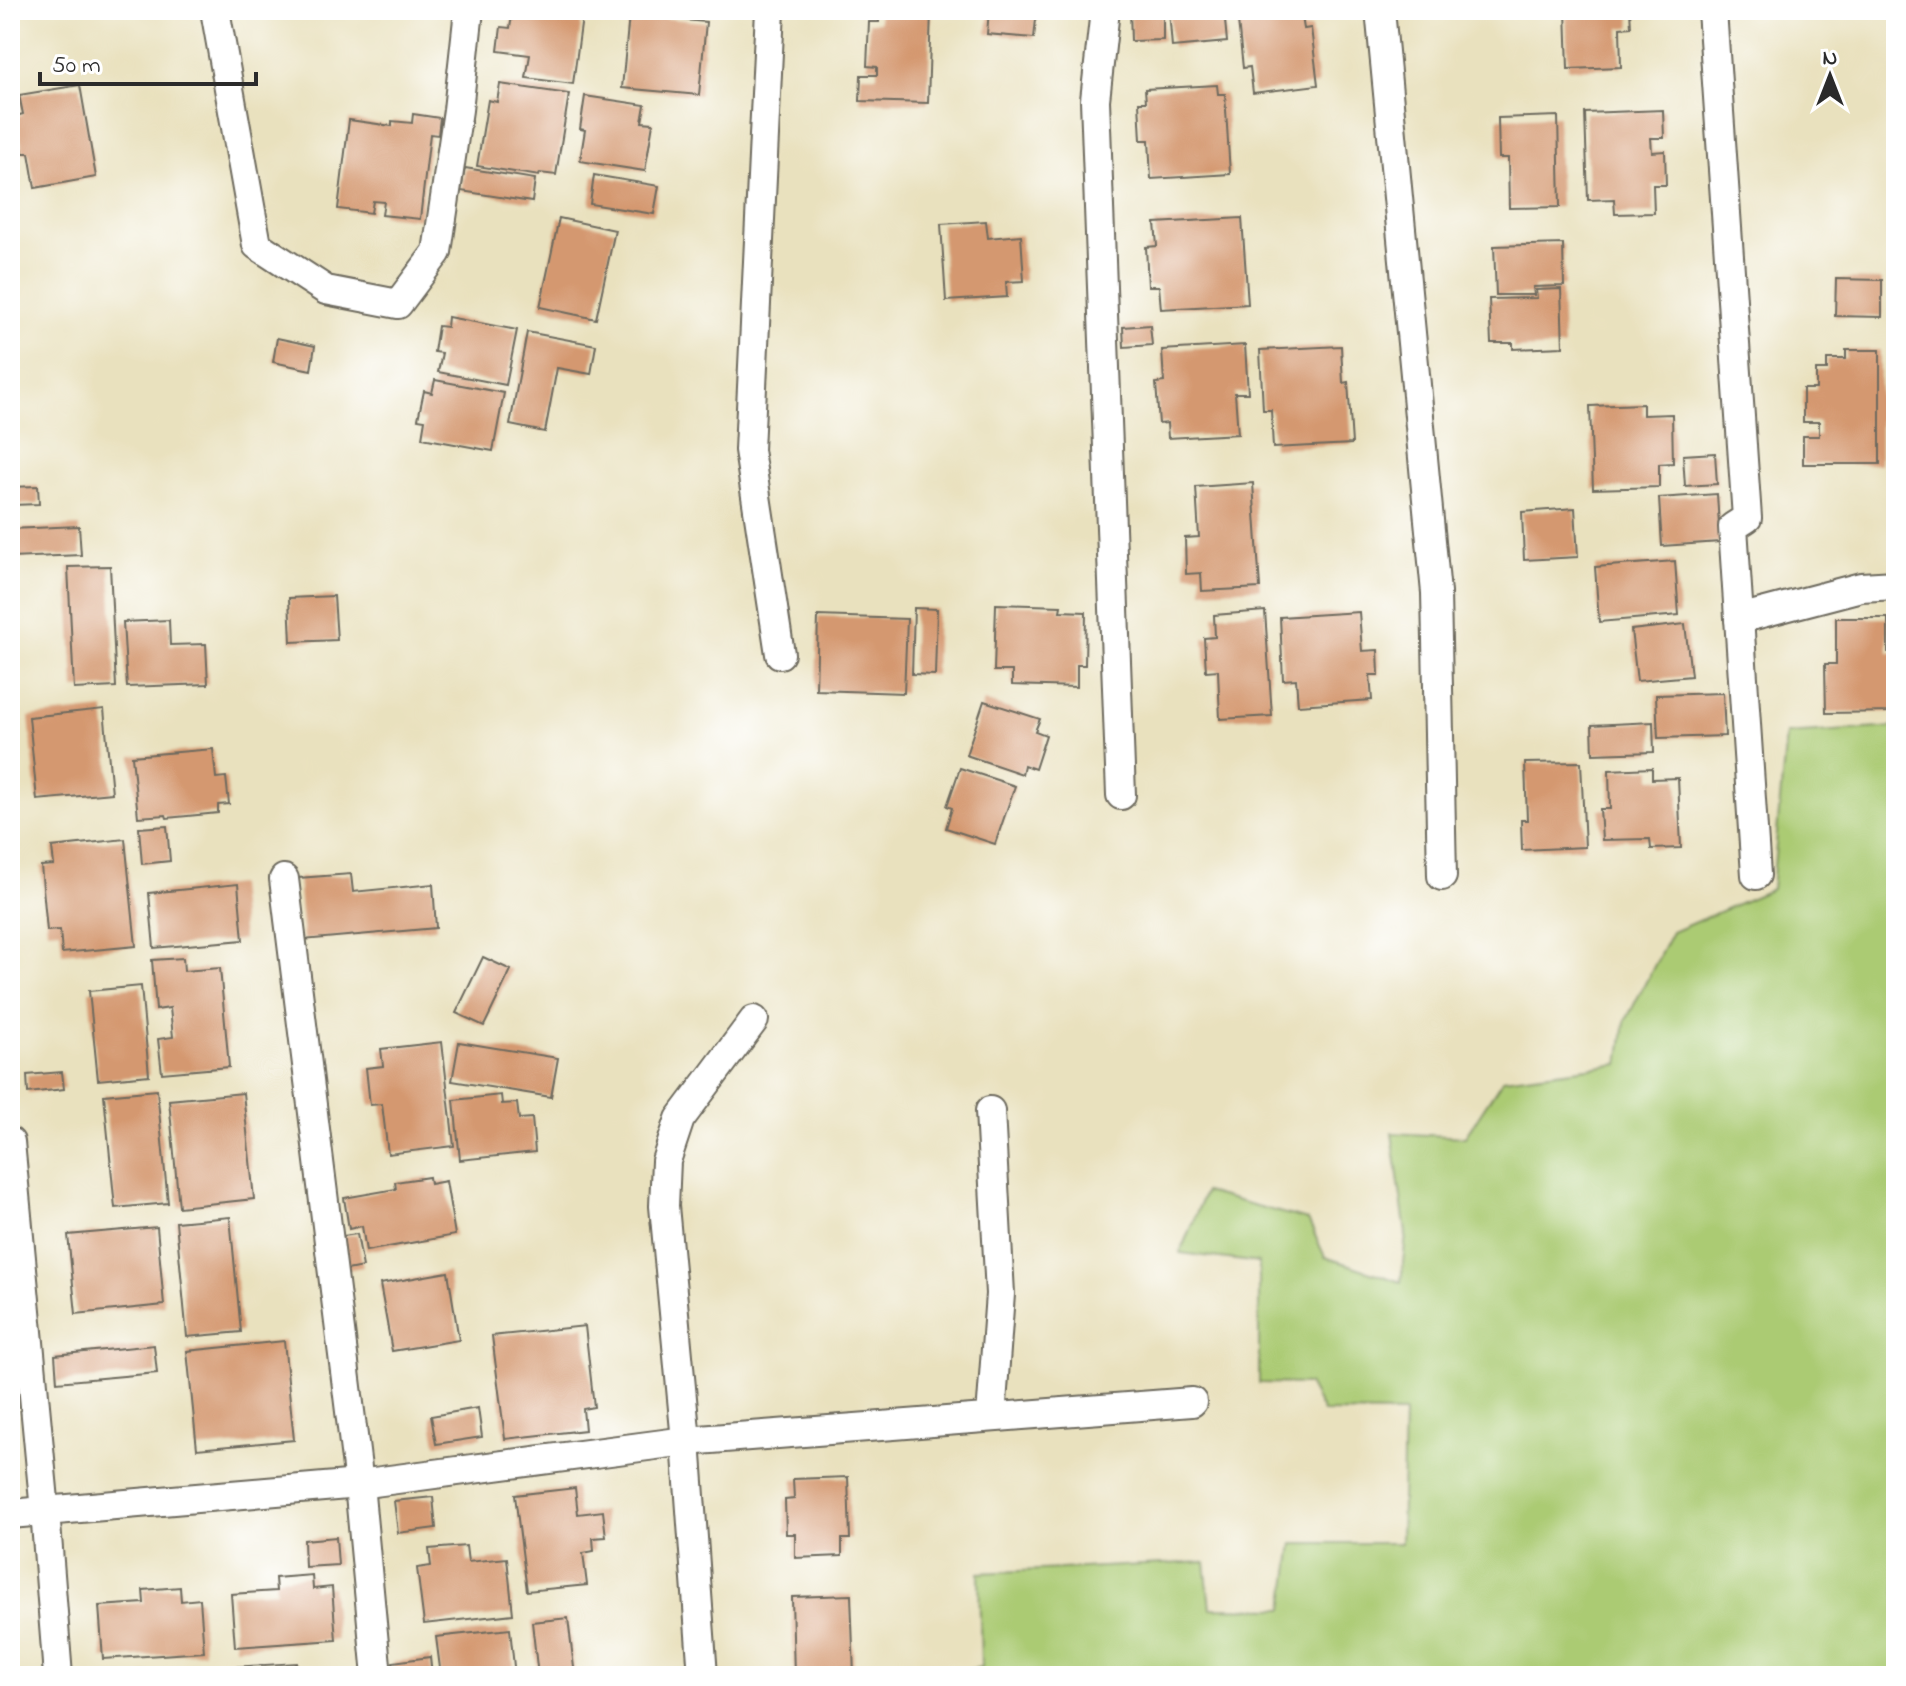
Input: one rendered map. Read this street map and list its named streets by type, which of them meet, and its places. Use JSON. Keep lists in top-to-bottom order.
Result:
{
  "scale_bar": "50 m",
  "north": "top"
}
